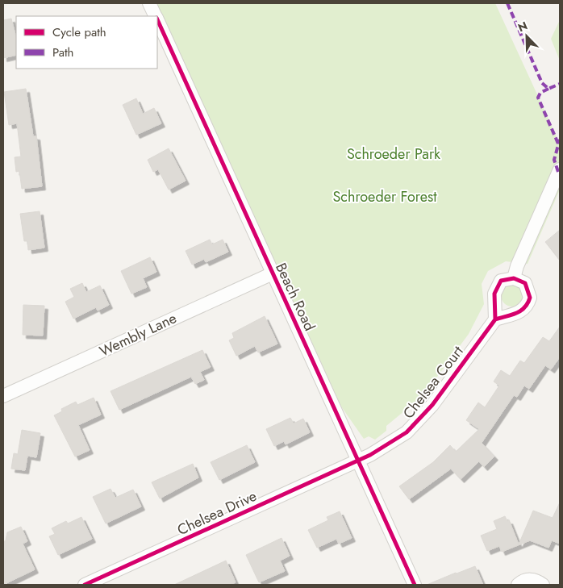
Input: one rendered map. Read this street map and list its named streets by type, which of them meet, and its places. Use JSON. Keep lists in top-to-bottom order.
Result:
{
  "streets": {
    "street": [
      "Beach Road",
      "Wembly Lane",
      "Chelsea Court",
      "Chelsea Drive"
    ]
  },
  "crossings": [
    ["Beach Road", "Wembly Lane"],
    ["Beach Road", "Chelsea Court"],
    ["Beach Road", "Chelsea Drive"],
    ["Chelsea Court", "Chelsea Drive"]
  ],
  "parks": ["Schroeder Park", "Schroeder Forest"],
  "legend": ["Cycle path", "Path"],
  "north": "top left"
}
